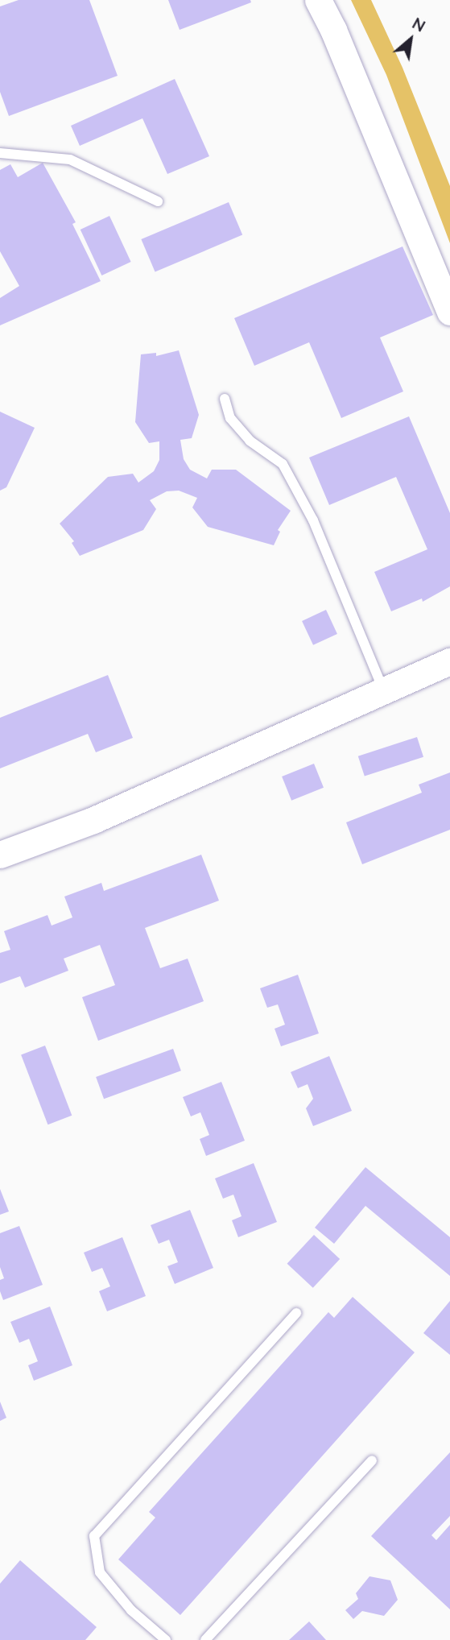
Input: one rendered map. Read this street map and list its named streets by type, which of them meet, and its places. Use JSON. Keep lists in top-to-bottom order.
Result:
{
  "north": "top right"
}
